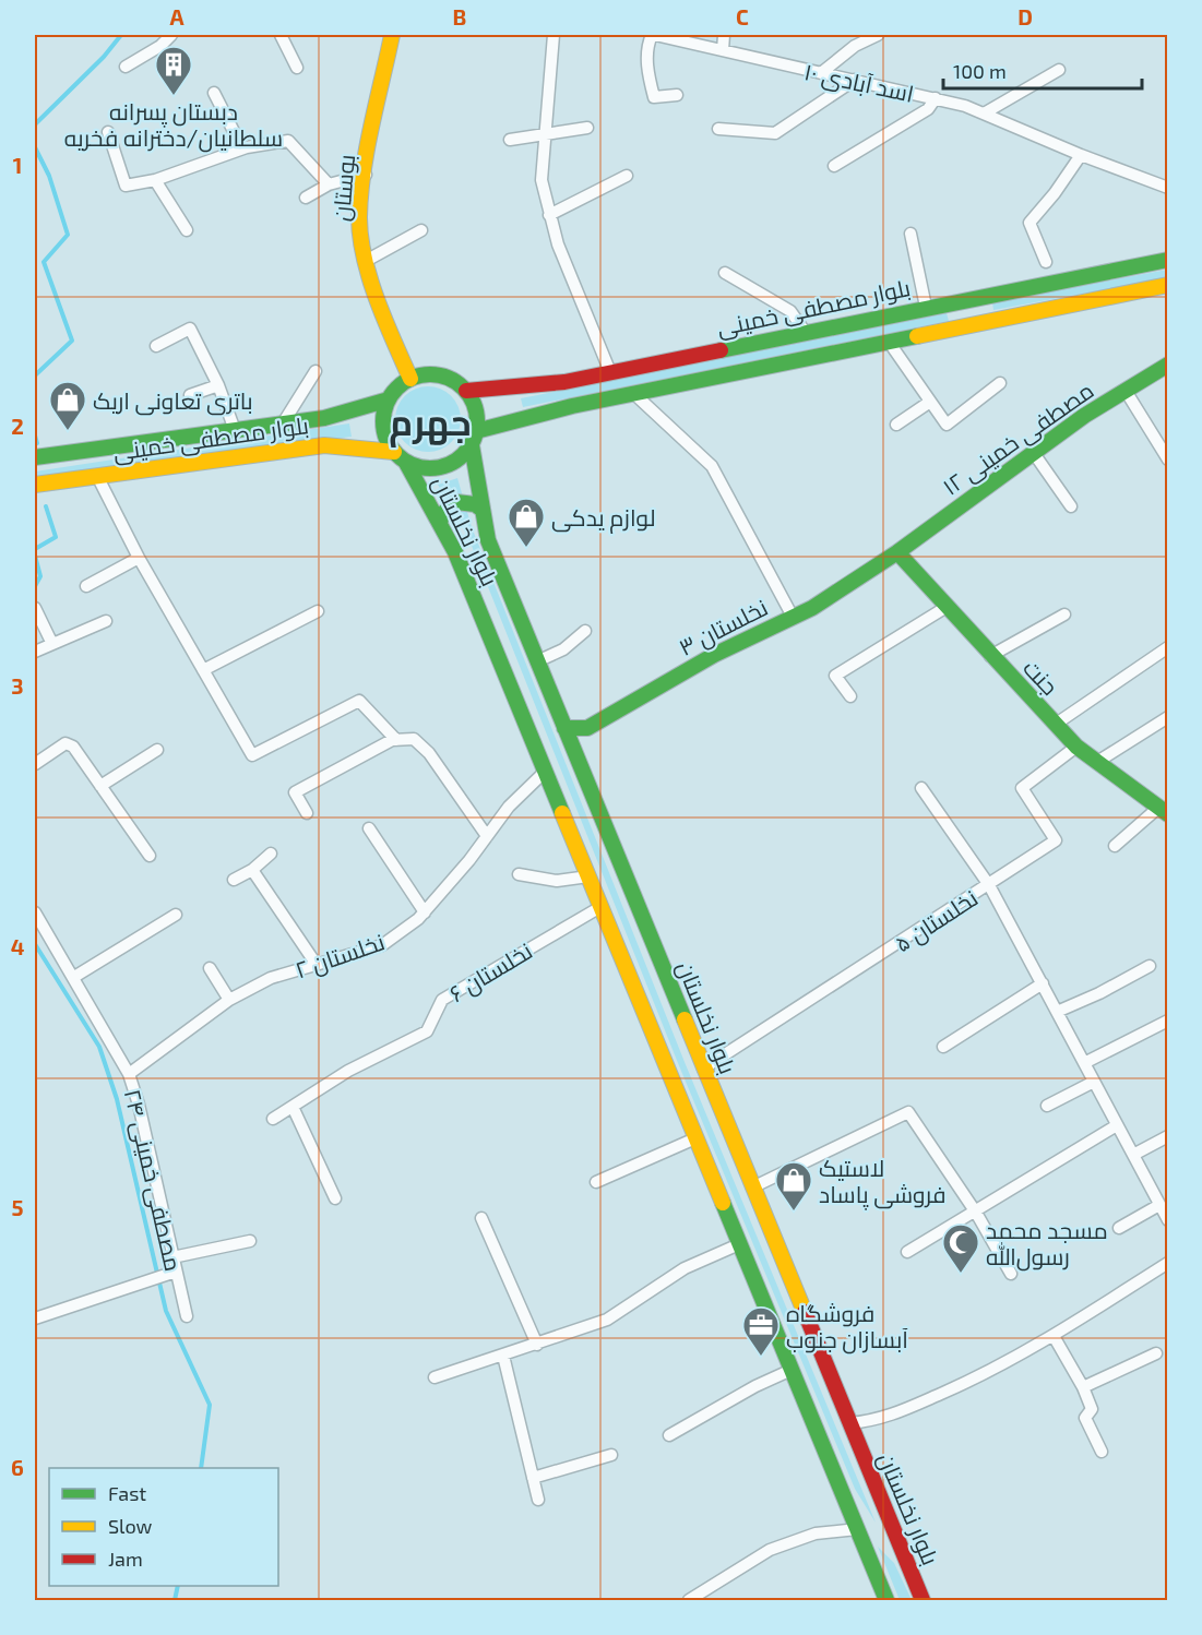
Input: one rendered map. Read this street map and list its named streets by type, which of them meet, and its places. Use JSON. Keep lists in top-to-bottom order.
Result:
{
  "streets": {
    "main road": [
      "بوستان",
      "بلوار مصطفی خمینی",
      "مصطفی خمینی ۱۲",
      "بلوار نخلستان",
      "نخلستان ۳",
      "جنت"
    ],
    "street": [
      "اسد آبادی ۱۰",
      "نخلستان ۵",
      "نخلستان ۲",
      "نخلستان ۶",
      "مصطفی خمینی ۲۴"
    ]
  },
  "crossings": [
    ["بوستان", "بلوار مصطفی خمینی"],
    ["بوستان", "بلوار نخلستان"],
    ["بلوار مصطفی خمینی", "بلوار نخلستان"],
    ["مصطفی خمینی ۱۲", "نخلستان ۳"],
    ["مصطفی خمینی ۱۲", "جنت"],
    ["بلوار نخلستان", "نخلستان ۳"],
    ["بلوار نخلستان", "نخلستان ۵"],
    ["بلوار نخلستان", "نخلستان ۲"],
    ["بلوار نخلستان", "نخلستان ۶"],
    ["نخلستان ۳", "جنت"],
    ["جنت", "نخلستان ۵"],
    ["نخلستان ۲", "مصطفی خمینی ۲۴"]
  ],
  "districts": ["جهرم"],
  "places": {
    "building": ["دبستان پسرانه سلطانیان/دخترانه فخریه"],
    "shop": ["باتری تعاونی اریک", "لوازم یدکی", "لاستیک فروشی پاساد"],
    "mosque": ["مسجد محمد رسول‌الله"],
    "office": ["فروشگاه آبسازان جنوب"]
  },
  "legend": ["Fast", "Slow", "Jam"],
  "scale_bar": "100 m",
  "grid": {
    "columns": [
      "A",
      "B",
      "C",
      "D"
    ],
    "rows": [
      "1",
      "2",
      "3",
      "4",
      "5",
      "6"
    ]
  }
}
